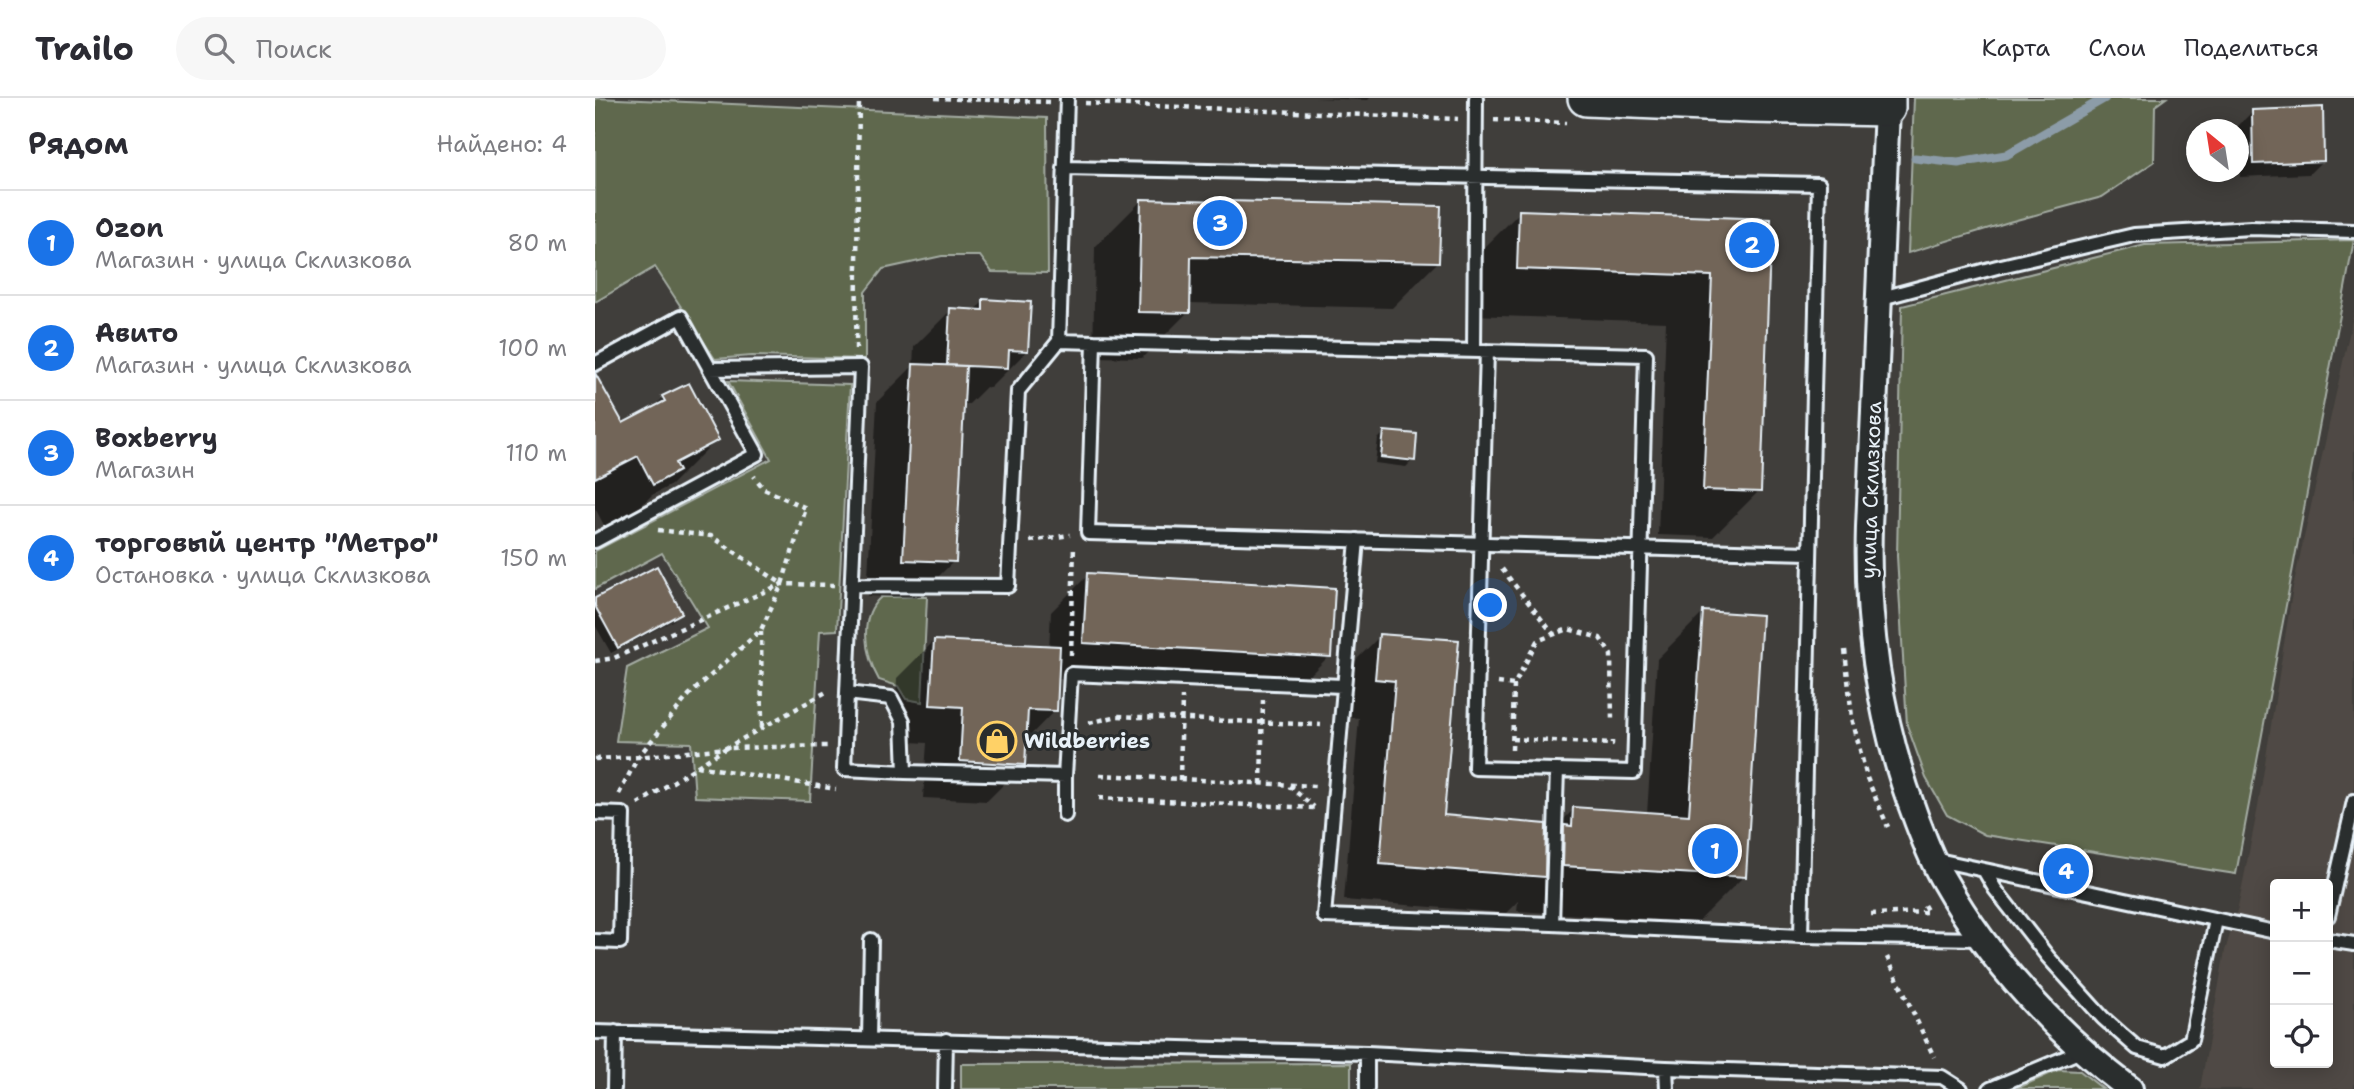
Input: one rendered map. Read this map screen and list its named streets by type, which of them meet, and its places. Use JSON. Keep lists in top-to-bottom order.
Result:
{
  "streets": {
    "street": ["улица Склизкова"]
  },
  "places": {
    "shop": ["Wildberries"]
  },
  "north": "top left",
  "page": {
    "header": "Trailo",
    "search": "Поиск",
    "nav": ["Карта", "Слои", "Поделиться"],
    "heading": ["Рядом", "Найдено: 4"],
    "list": [
      {
        "mark": "1",
        "name": "Ozon",
        "note": "Магазин · улица Склизкова",
        "value": "80 m"
      },
      {
        "mark": "2",
        "name": "Авито",
        "note": "Магазин · улица Склизкова",
        "value": "100 m"
      },
      {
        "mark": "3",
        "name": "Boxberry",
        "note": "Магазин",
        "value": "110 m"
      },
      {
        "mark": "4",
        "name": "торговый центр \"Метро\"",
        "note": "Остановка · улица Склизкова",
        "value": "150 m"
      }
    ],
    "pins": [
      "3",
      "2",
      "1",
      "4"
    ],
    "map_buttons": ["+", "−"]
  }
}
